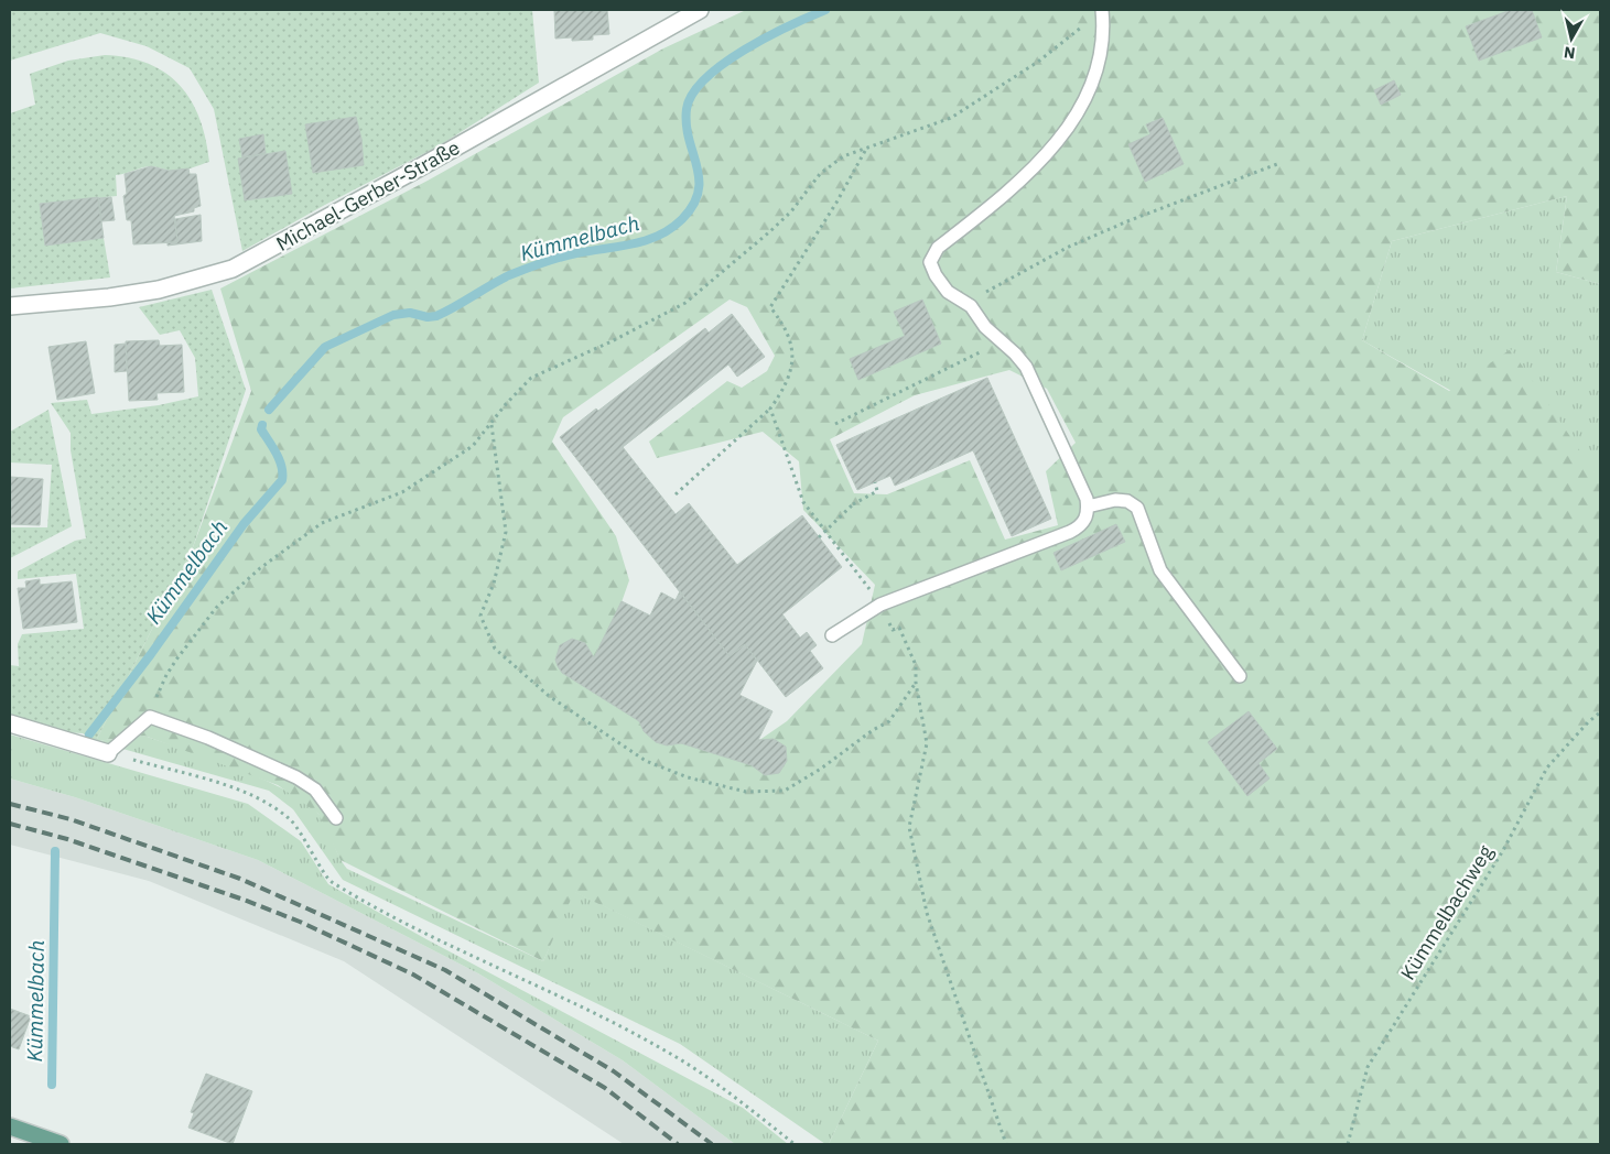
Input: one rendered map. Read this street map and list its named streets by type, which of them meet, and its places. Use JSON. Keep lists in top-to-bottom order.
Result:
{
  "streets": {
    "street": ["Michael-Gerber-Straße"],
    "path": ["Kümmelbachweg"]
  },
  "water": ["Kümmelbach"],
  "north": "bottom"
}
